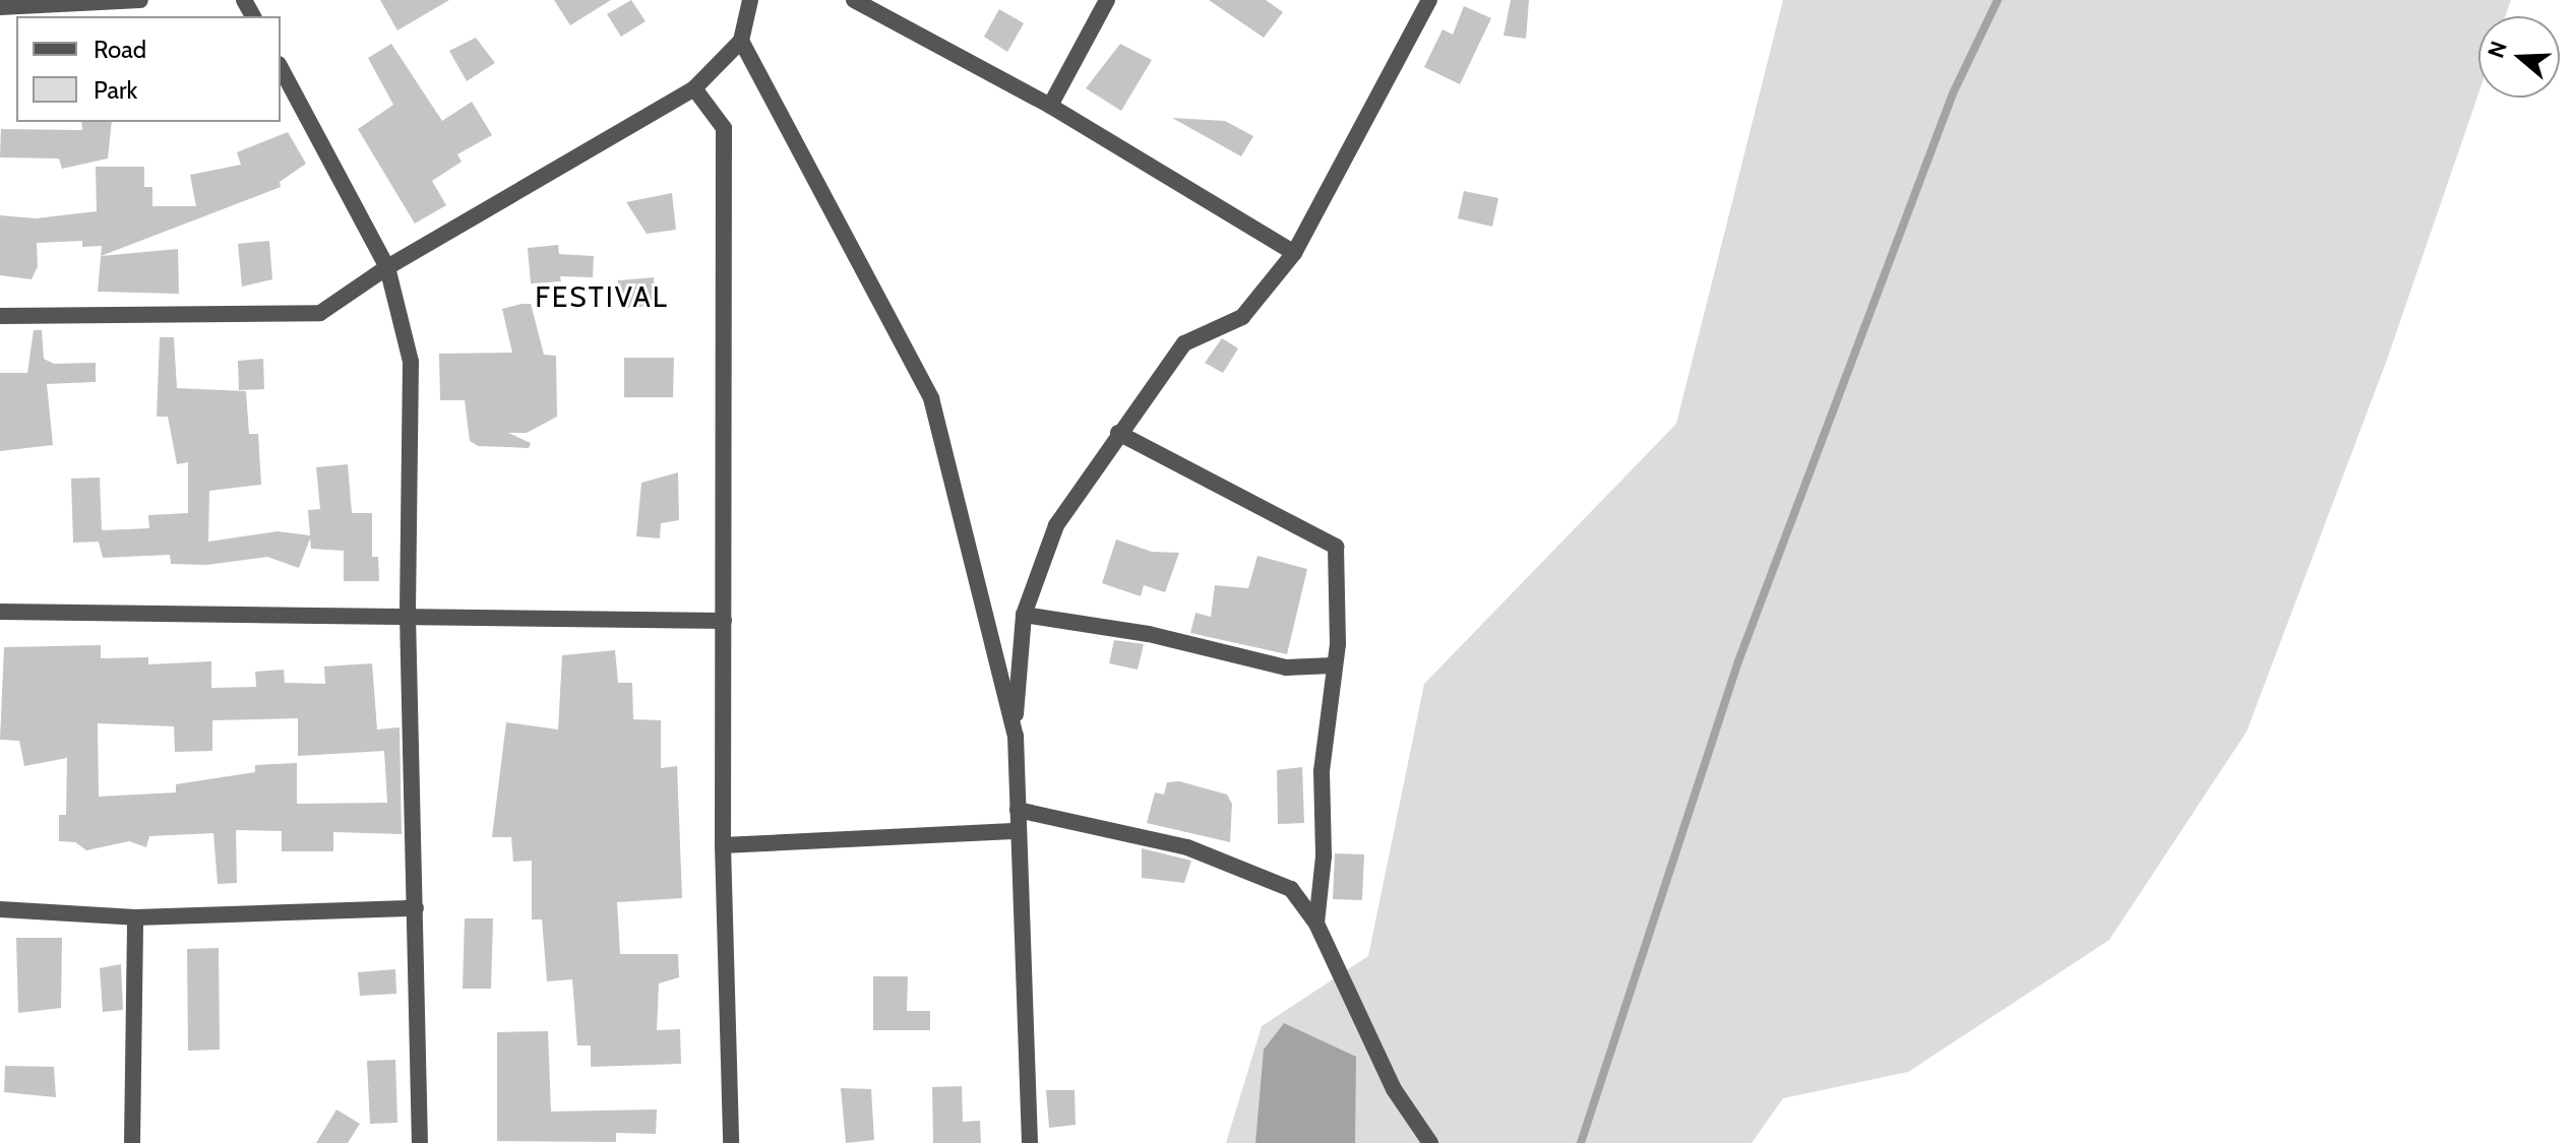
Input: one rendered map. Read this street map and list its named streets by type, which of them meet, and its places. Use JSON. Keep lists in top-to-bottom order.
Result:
{
  "districts": ["FESTIVAL"],
  "legend": ["Road", "Park"],
  "north": "left"
}
